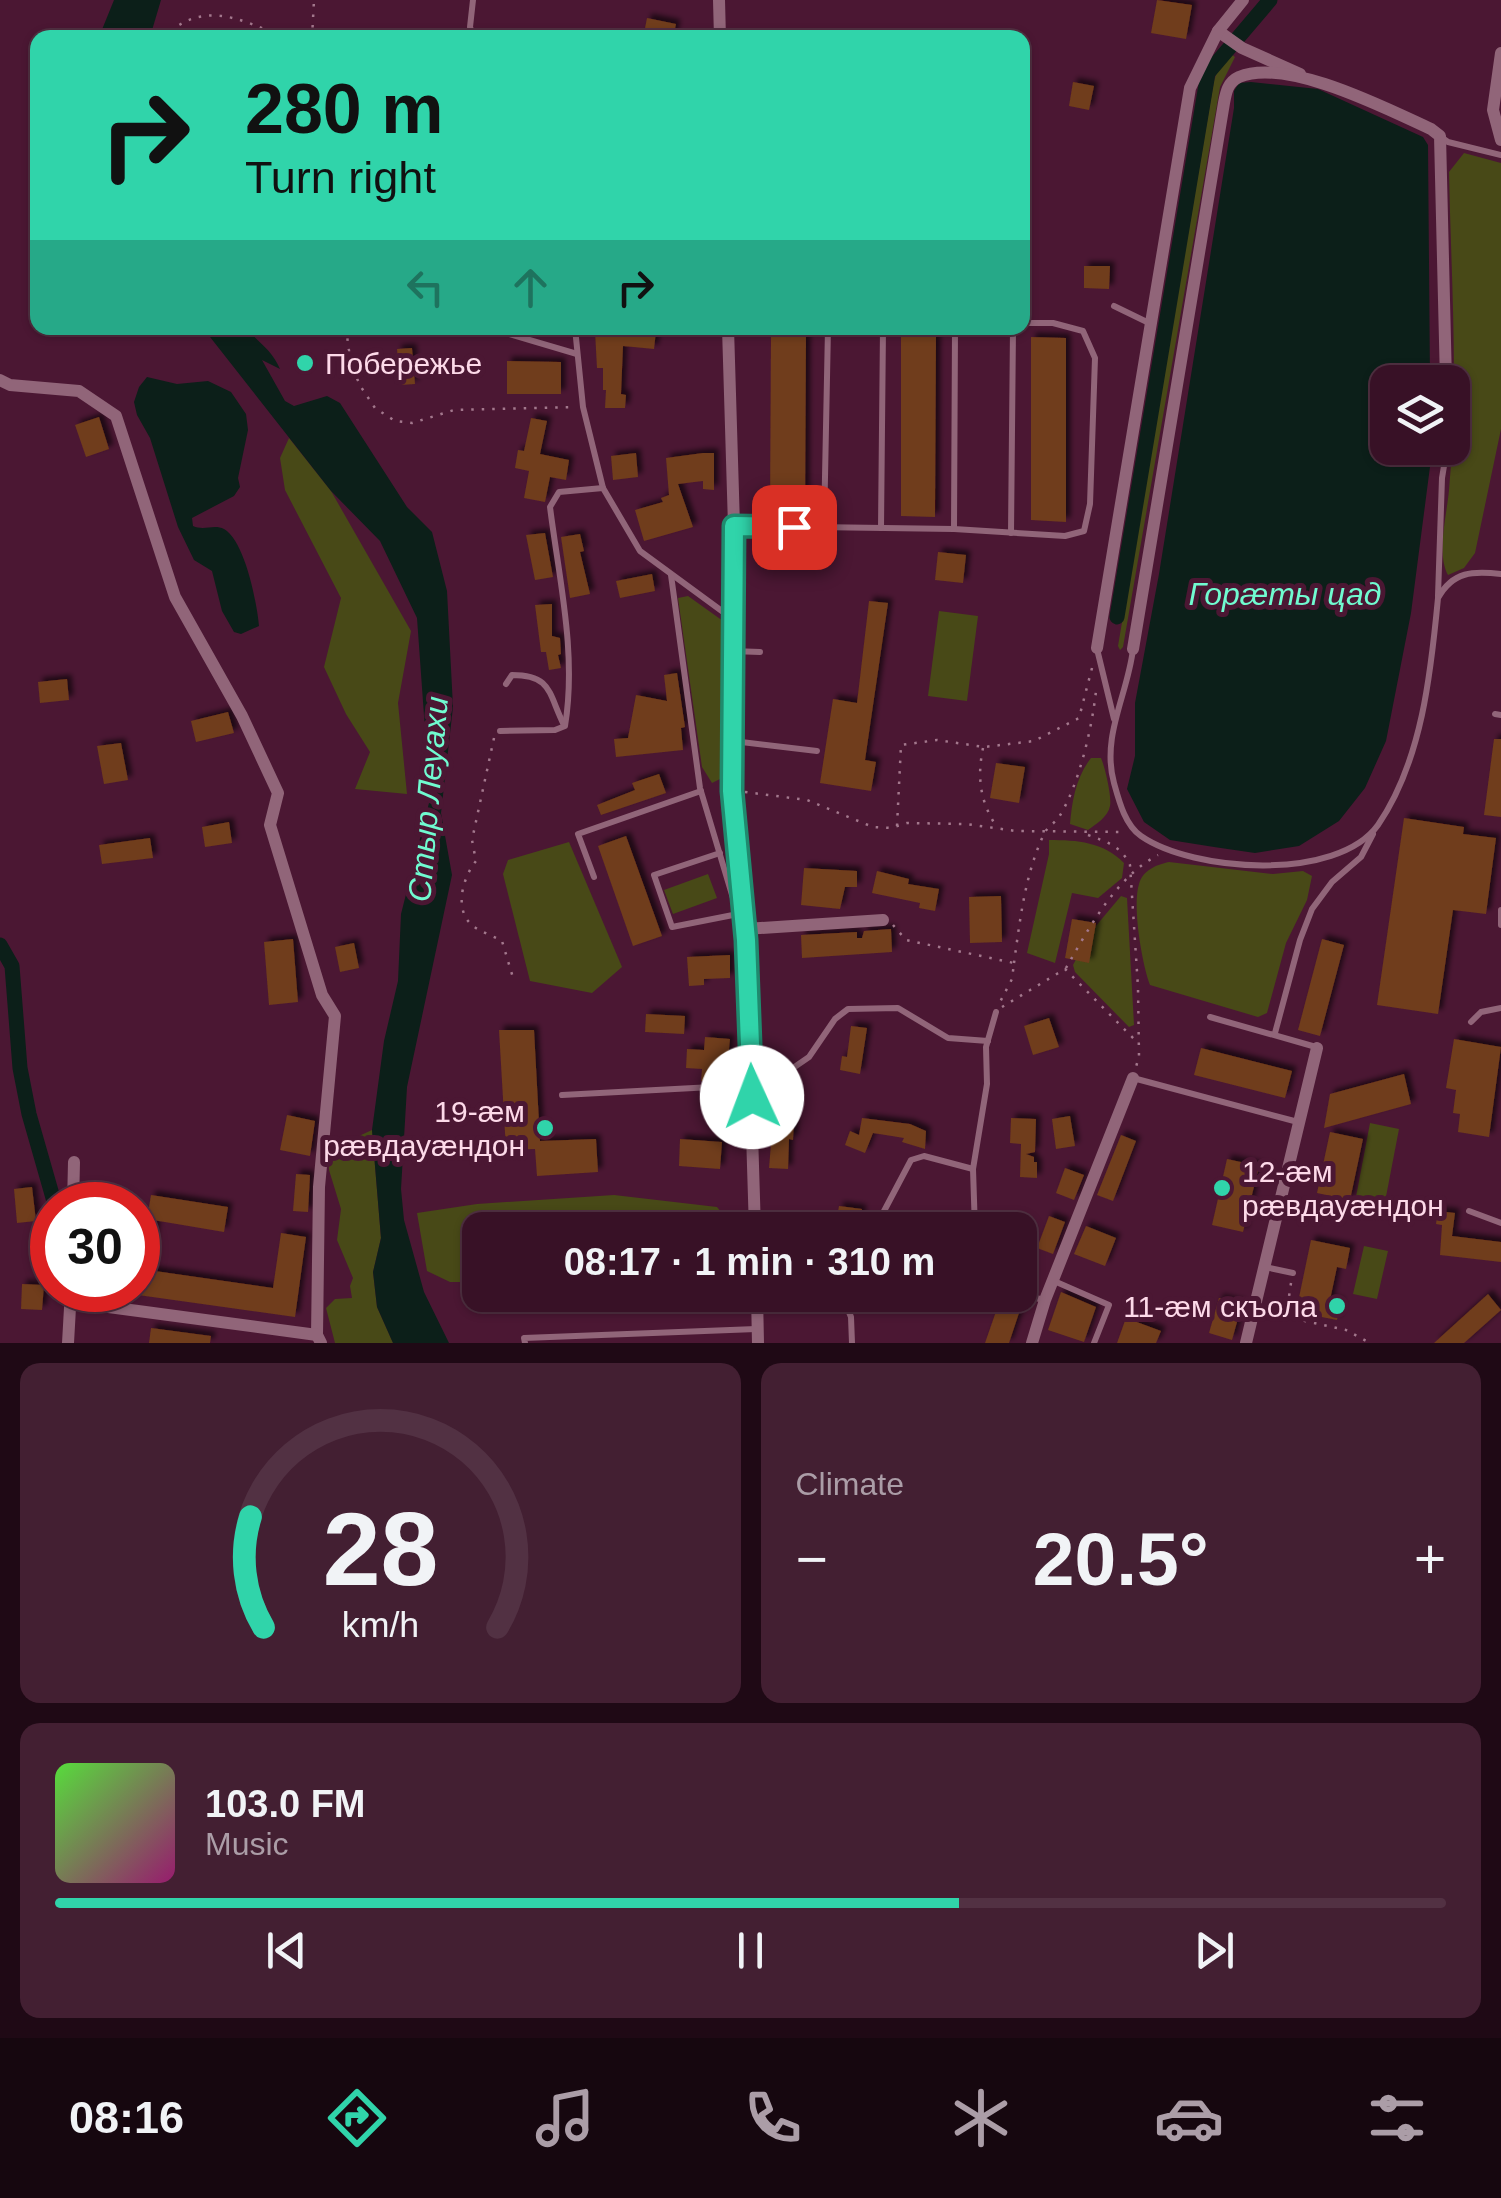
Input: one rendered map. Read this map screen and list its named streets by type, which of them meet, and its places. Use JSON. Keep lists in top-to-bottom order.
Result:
{
  "water": ["Горӕты цад", "Стыр Леуахи"],
  "places": [
    "Побережье",
    "19-æм рӕвдауӕндон",
    "12-æм рӕвдауӕндон",
    "11-æм скъола"
  ],
  "page": {
    "turn": ["280 m", "Turn right"],
    "limit": "30",
    "trip": "08:17 · 1 min · 310 m",
    "tile": "Climate",
    "heat": ["−", "20.5°", "+"],
    "song": ["103.0 FM", "Music"],
    "tabs": "08:16",
    "gauge": ["28", "km/h"]
  }
}
